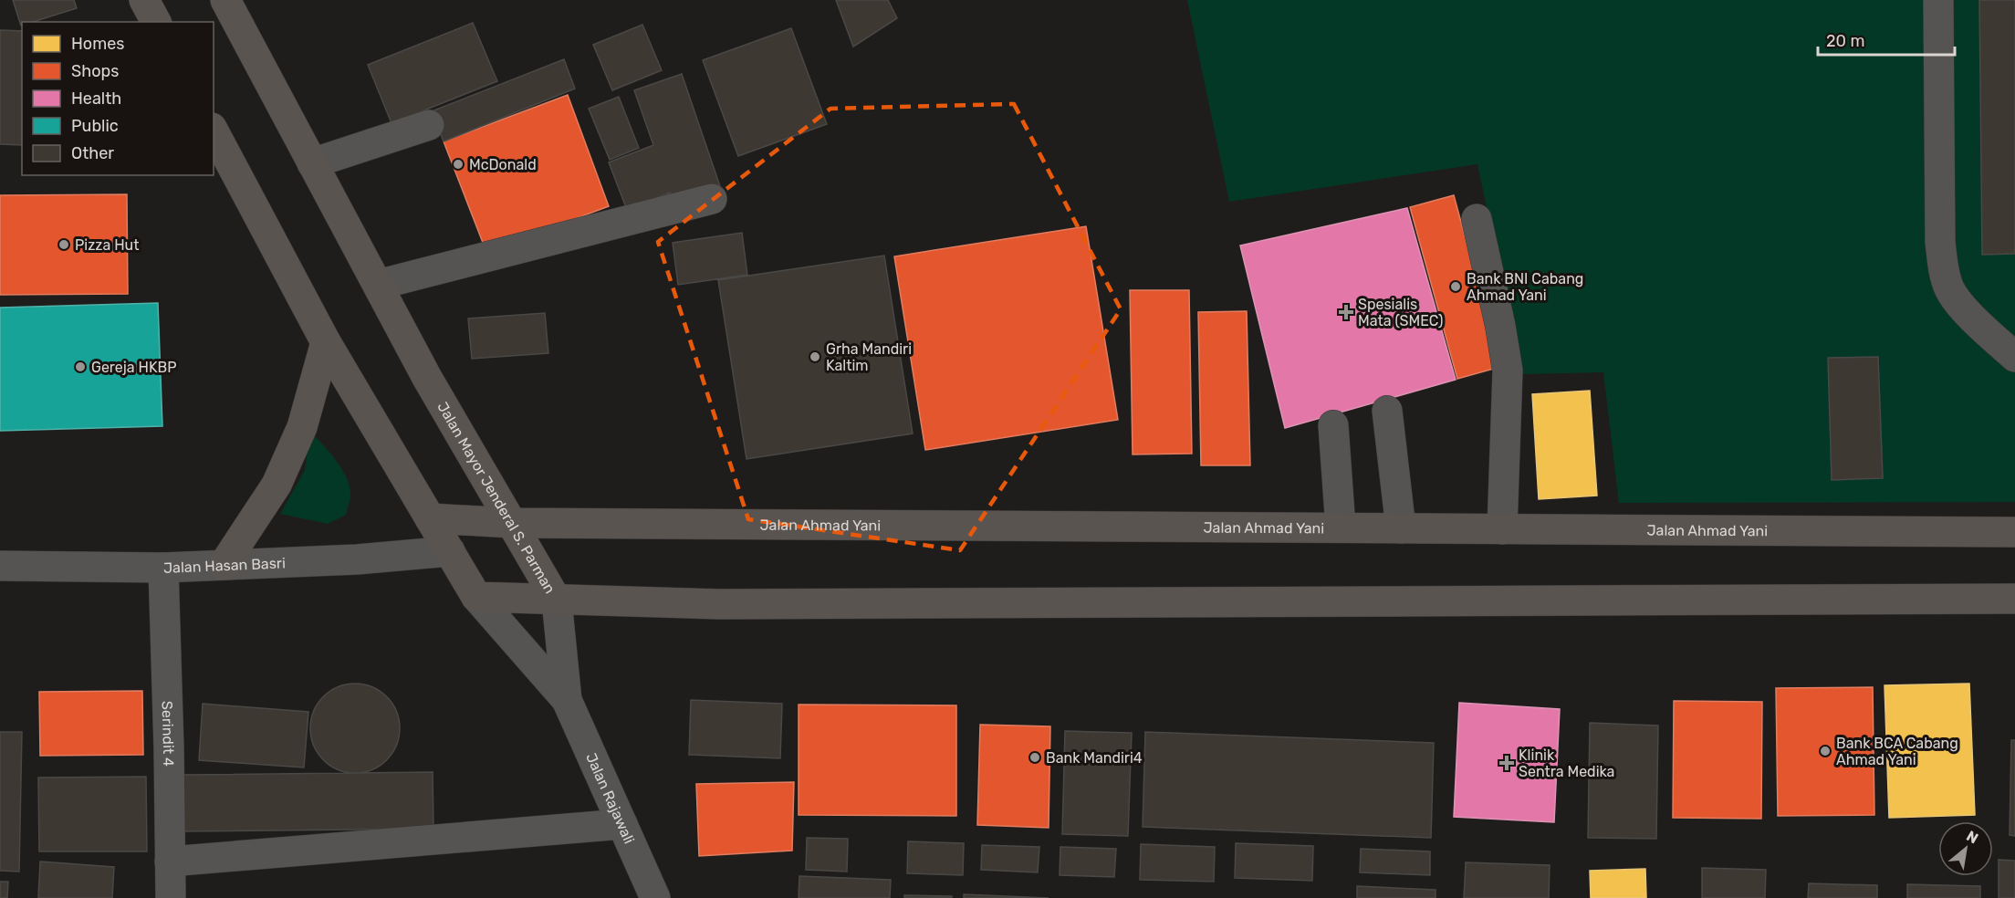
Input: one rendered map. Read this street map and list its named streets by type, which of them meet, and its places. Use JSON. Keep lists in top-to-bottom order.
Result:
{
  "streets": {
    "main road": ["Jalan Mayor Jenderal S. Parman", "Jalan Ahmad Yani"],
    "street": ["Jalan Hasan Basri", "Serindit 4", "Jalan Rajawali"]
  },
  "crossings": [
    ["Jalan Mayor Jenderal S. Parman", "Jalan Ahmad Yani"],
    ["Jalan Mayor Jenderal S. Parman", "Jalan Rajawali"],
    ["Jalan Hasan Basri", "Serindit 4"]
  ],
  "places": {
    "other": [
      "McDonald",
      "Pizza Hut",
      "Bank BNI Cabang Ahmad Yani",
      "Grha Mandiri Kaltim",
      "Gereja HKBP",
      "Bank BCA Cabang Ahmad Yani",
      "Bank Mandiri4"
    ],
    "health": ["Spesialis Mata (SMEC)", "Klinik Sentra Medika"]
  },
  "legend": [
    "Homes",
    "Shops",
    "Health",
    "Public",
    "Other"
  ],
  "scale_bar": "20 m",
  "north": "top right"
}
